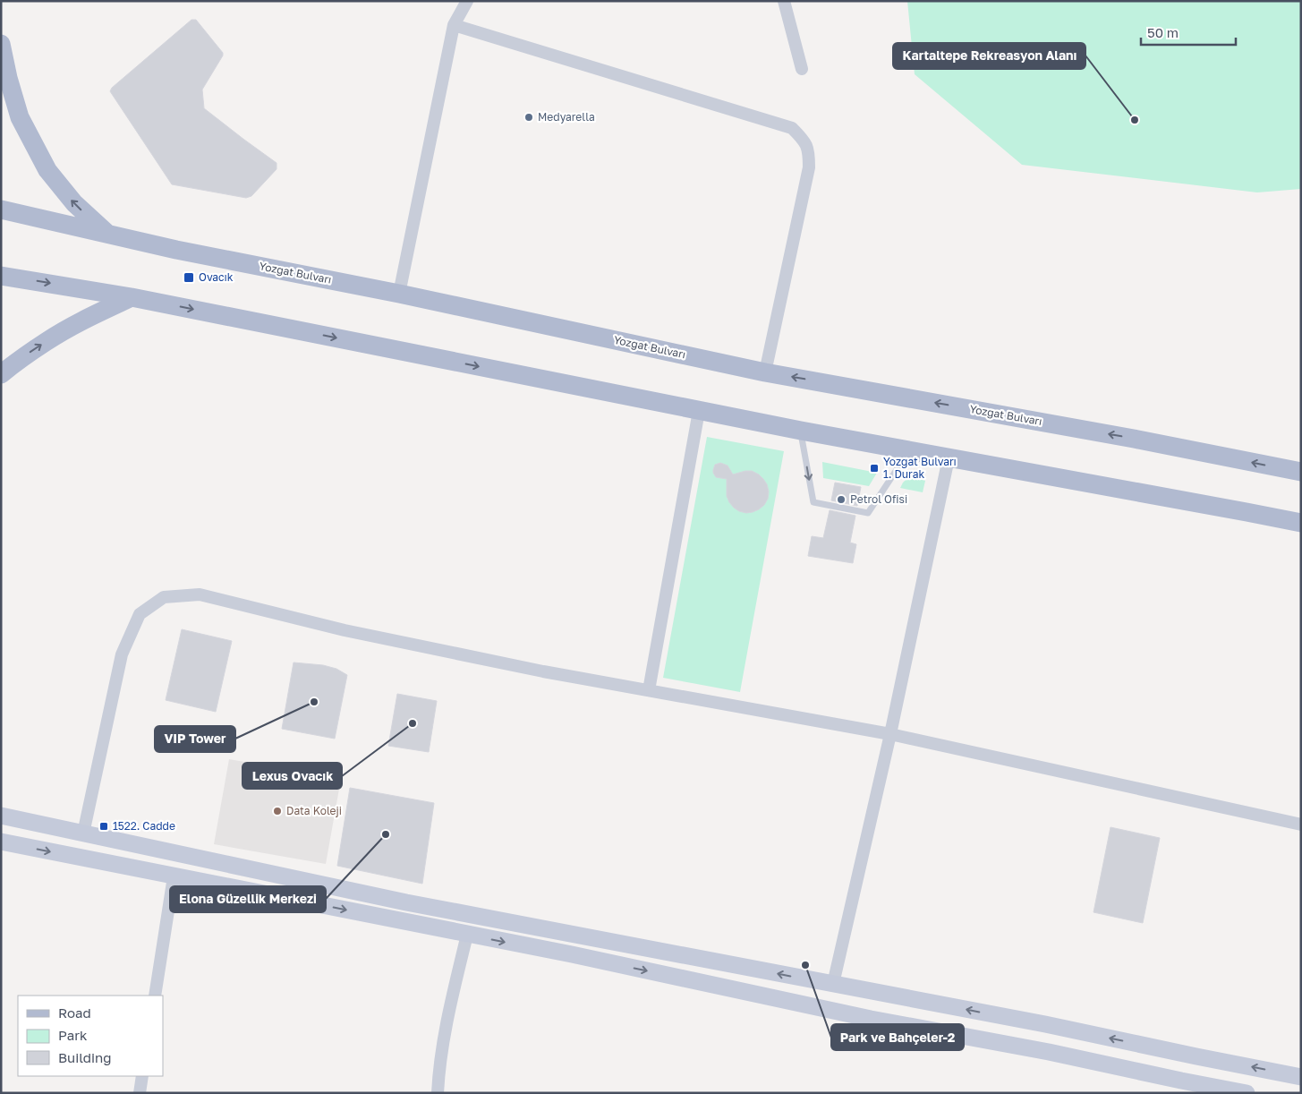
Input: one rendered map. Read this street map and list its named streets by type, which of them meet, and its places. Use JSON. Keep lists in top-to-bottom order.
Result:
{
  "streets": {
    "main road": ["Yozgat Bulvarı"]
  },
  "places": {
    "other": [
      "Medyarella",
      "Kartaltepe Rekreasyon Alanı",
      "Petrol Ofisi",
      "VIP Tower",
      "Lexus Ovacık",
      "Data Koleji",
      "Elona Güzellik Merkezi",
      "Park ve Bahçeler-2"
    ],
    "transit": ["Ovacık", "Yozgat Bulvarı 1. Durak", "1522. Cadde"]
  },
  "legend": ["Road", "Park", "Building"],
  "scale_bar": "50 m"
}
